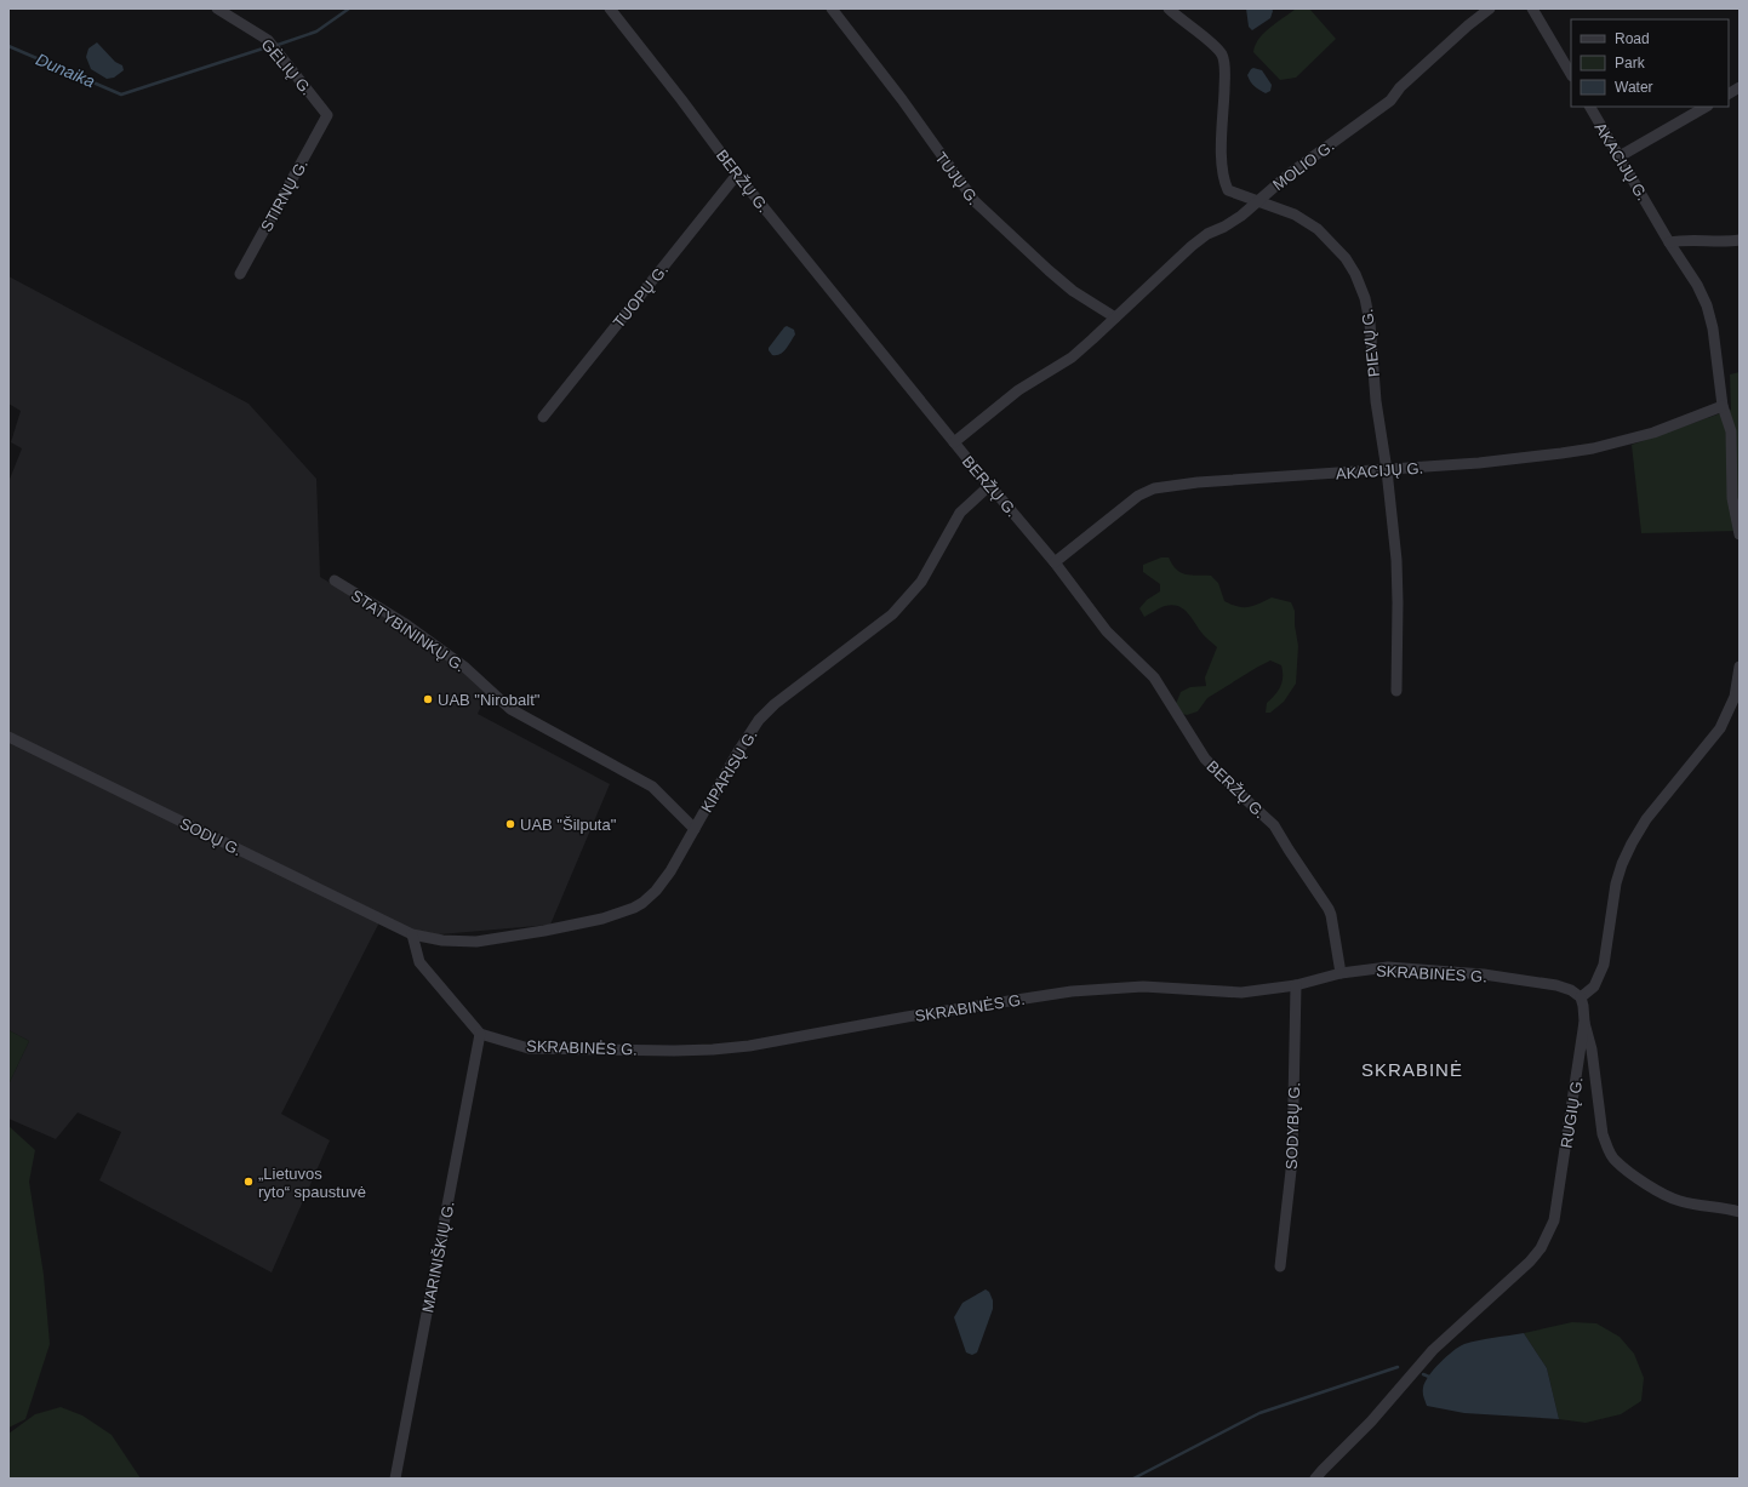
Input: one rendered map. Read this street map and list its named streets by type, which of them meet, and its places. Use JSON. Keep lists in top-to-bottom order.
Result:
{
  "streets": {
    "street": [
      "GĖLIŲ G.",
      "AKACIJŲ G.",
      "MOLIO G.",
      "TUJŲ G.",
      "BERŽŲ G.",
      "STIRNŲ G.",
      "TUOPŲ G.",
      "PIEVŲ G.",
      "STATYBININKŲ G.",
      "KIPARISŲ G.",
      "SODŲ G.",
      "SKRABINĖS G.",
      "RUGIŲ G.",
      "SODYBŲ G.",
      "MARINIŠKIŲ G."
    ]
  },
  "crossings": [
    ["GĖLIŲ G.", "STIRNŲ G."],
    ["AKACIJŲ G.", "BERŽŲ G."],
    ["AKACIJŲ G.", "PIEVŲ G."],
    ["MOLIO G.", "TUJŲ G."],
    ["MOLIO G.", "BERŽŲ G."],
    ["MOLIO G.", "PIEVŲ G."],
    ["BERŽŲ G.", "TUOPŲ G."],
    ["BERŽŲ G.", "KIPARISŲ G."],
    ["BERŽŲ G.", "SKRABINĖS G."],
    ["STATYBININKŲ G.", "KIPARISŲ G."],
    ["KIPARISŲ G.", "SODŲ G."],
    ["SKRABINĖS G.", "RUGIŲ G."],
    ["SKRABINĖS G.", "SODYBŲ G."],
    ["SKRABINĖS G.", "MARINIŠKIŲ G."]
  ],
  "districts": ["SKRABINĖ"],
  "water": ["Dunaika"],
  "places": ["UAB \"Nirobalt\"", "UAB \"Šilputa\"", "„Lietuvos ryto“ spaustuvė"],
  "legend": ["Road", "Park", "Water"]
}
